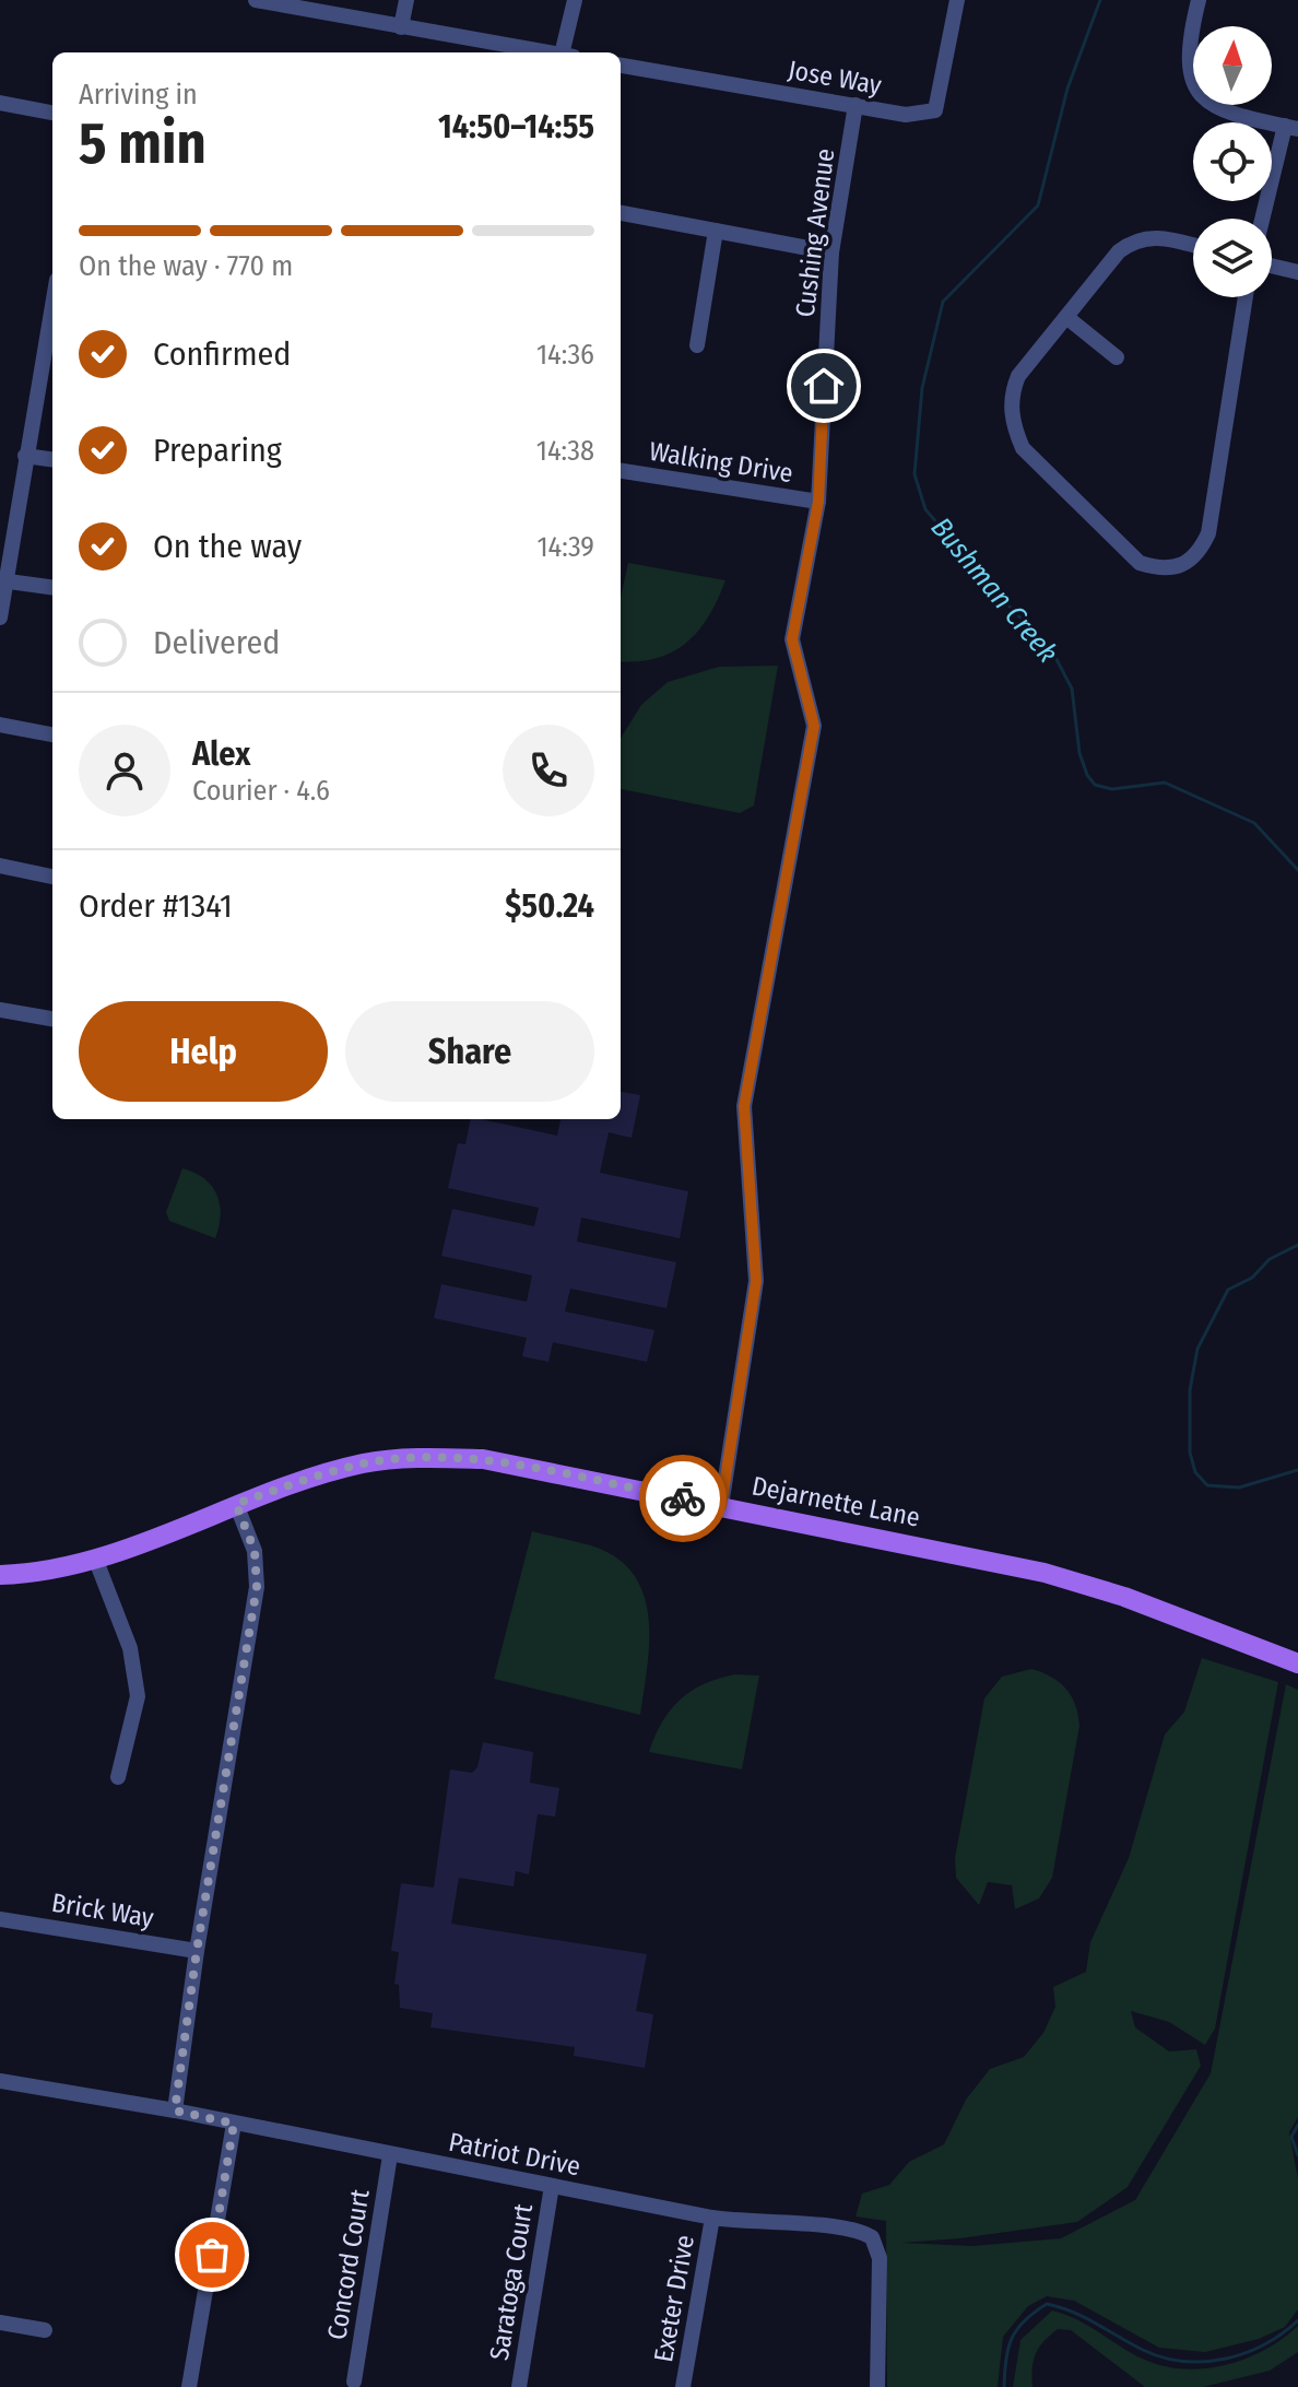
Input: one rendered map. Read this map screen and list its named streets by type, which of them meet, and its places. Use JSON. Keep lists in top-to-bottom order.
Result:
{
  "streets": {
    "main road": ["Dejarnette Lane"],
    "street": [
      "Jose Way",
      "Cushing Avenue",
      "Walking Drive",
      "Brick Way",
      "Patriot Drive",
      "Concord Court",
      "Saratoga Court",
      "Exeter Drive"
    ]
  },
  "crossings": [
    ["Jose Way", "Cushing Avenue"],
    ["Cushing Avenue", "Walking Drive"],
    ["Cushing Avenue", "Dejarnette Lane"],
    ["Patriot Drive", "Concord Court"],
    ["Patriot Drive", "Saratoga Court"],
    ["Patriot Drive", "Exeter Drive"]
  ],
  "water": ["Bushman Creek"],
  "north": "top",
  "page": {
    "heading": ["5 min", "Arriving in", "14:50–14:55"],
    "panel": [
      "Alex",
      "Courier · 4.6",
      "Order #1341",
      "$50.24"
    ],
    "bar": "On the way · 770 m",
    "list": [
      ["Confirmed", "14:36"],
      ["Preparing", "14:38"],
      ["On the way", "14:39"],
      "Delivered"
    ],
    "buttons": ["Help", "Share"]
  }
}
